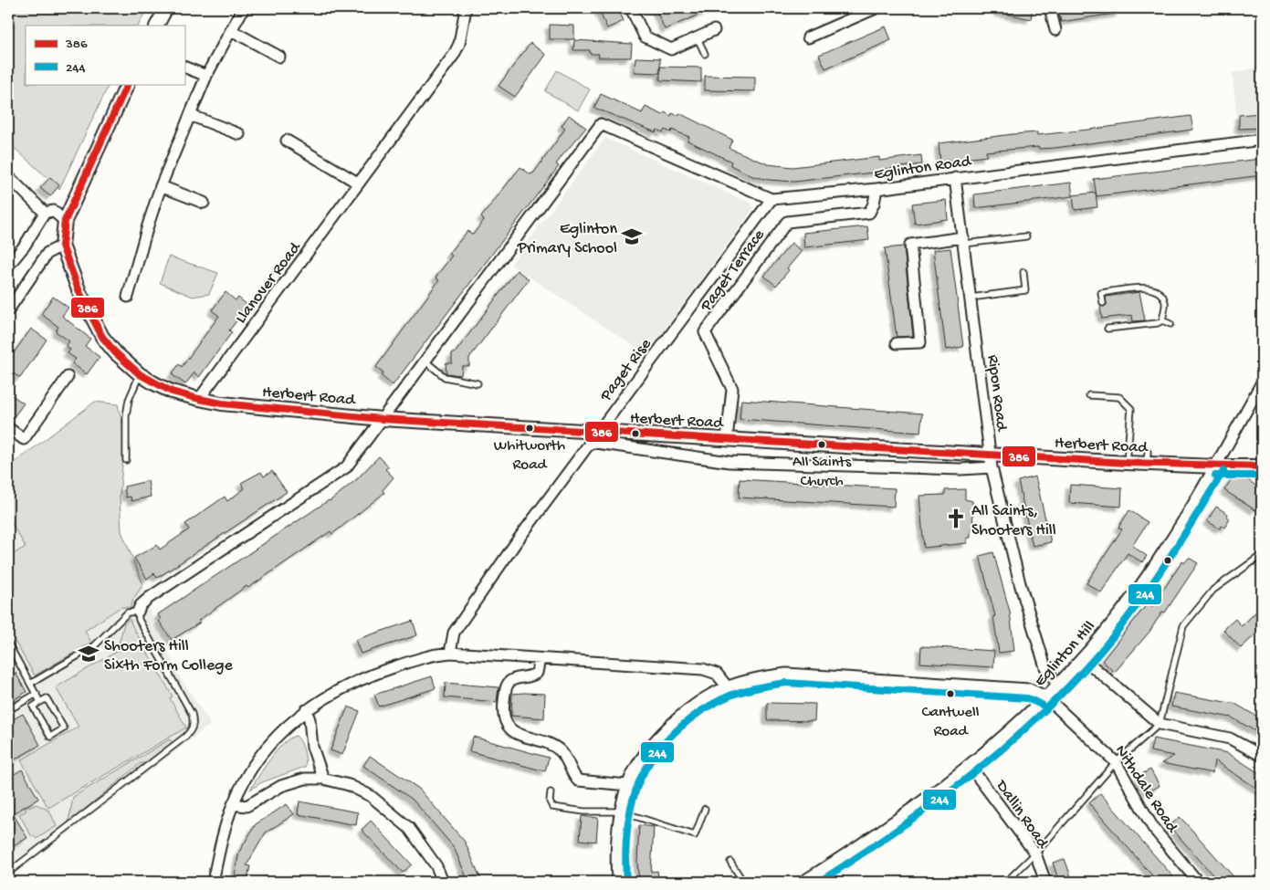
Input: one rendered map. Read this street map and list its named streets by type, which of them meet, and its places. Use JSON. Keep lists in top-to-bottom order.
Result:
{
  "streets": {
    "street": [
      "Eglinton Road",
      "Paget Terrace",
      "Llanover Road",
      "Paget Rise",
      "Ripon Road",
      "Herbert Road",
      "Eglinton Hill",
      "Nithdale Road",
      "Dallin Road"
    ]
  },
  "crossings": [
    ["Eglinton Road", "Paget Terrace"],
    ["Eglinton Road", "Paget Rise"],
    ["Eglinton Road", "Ripon Road"],
    ["Paget Terrace", "Herbert Road"],
    ["Llanover Road", "Herbert Road"],
    ["Paget Rise", "Herbert Road"],
    ["Ripon Road", "Herbert Road"],
    ["Ripon Road", "Eglinton Hill"],
    ["Herbert Road", "Eglinton Hill"],
    ["Eglinton Hill", "Nithdale Road"],
    ["Eglinton Hill", "Dallin Road"]
  ],
  "places": {
    "school or university": ["Eglinton Primary School", "Shooters Hill Sixth Form College"],
    "other": ["Whitworth Road", "All Saints Church", "Cantwell Road"],
    "church": ["All Saints, Shooters Hill"]
  },
  "lines": ["transit line 386", "transit line 244"],
  "legend": ["386", "244"]
}
